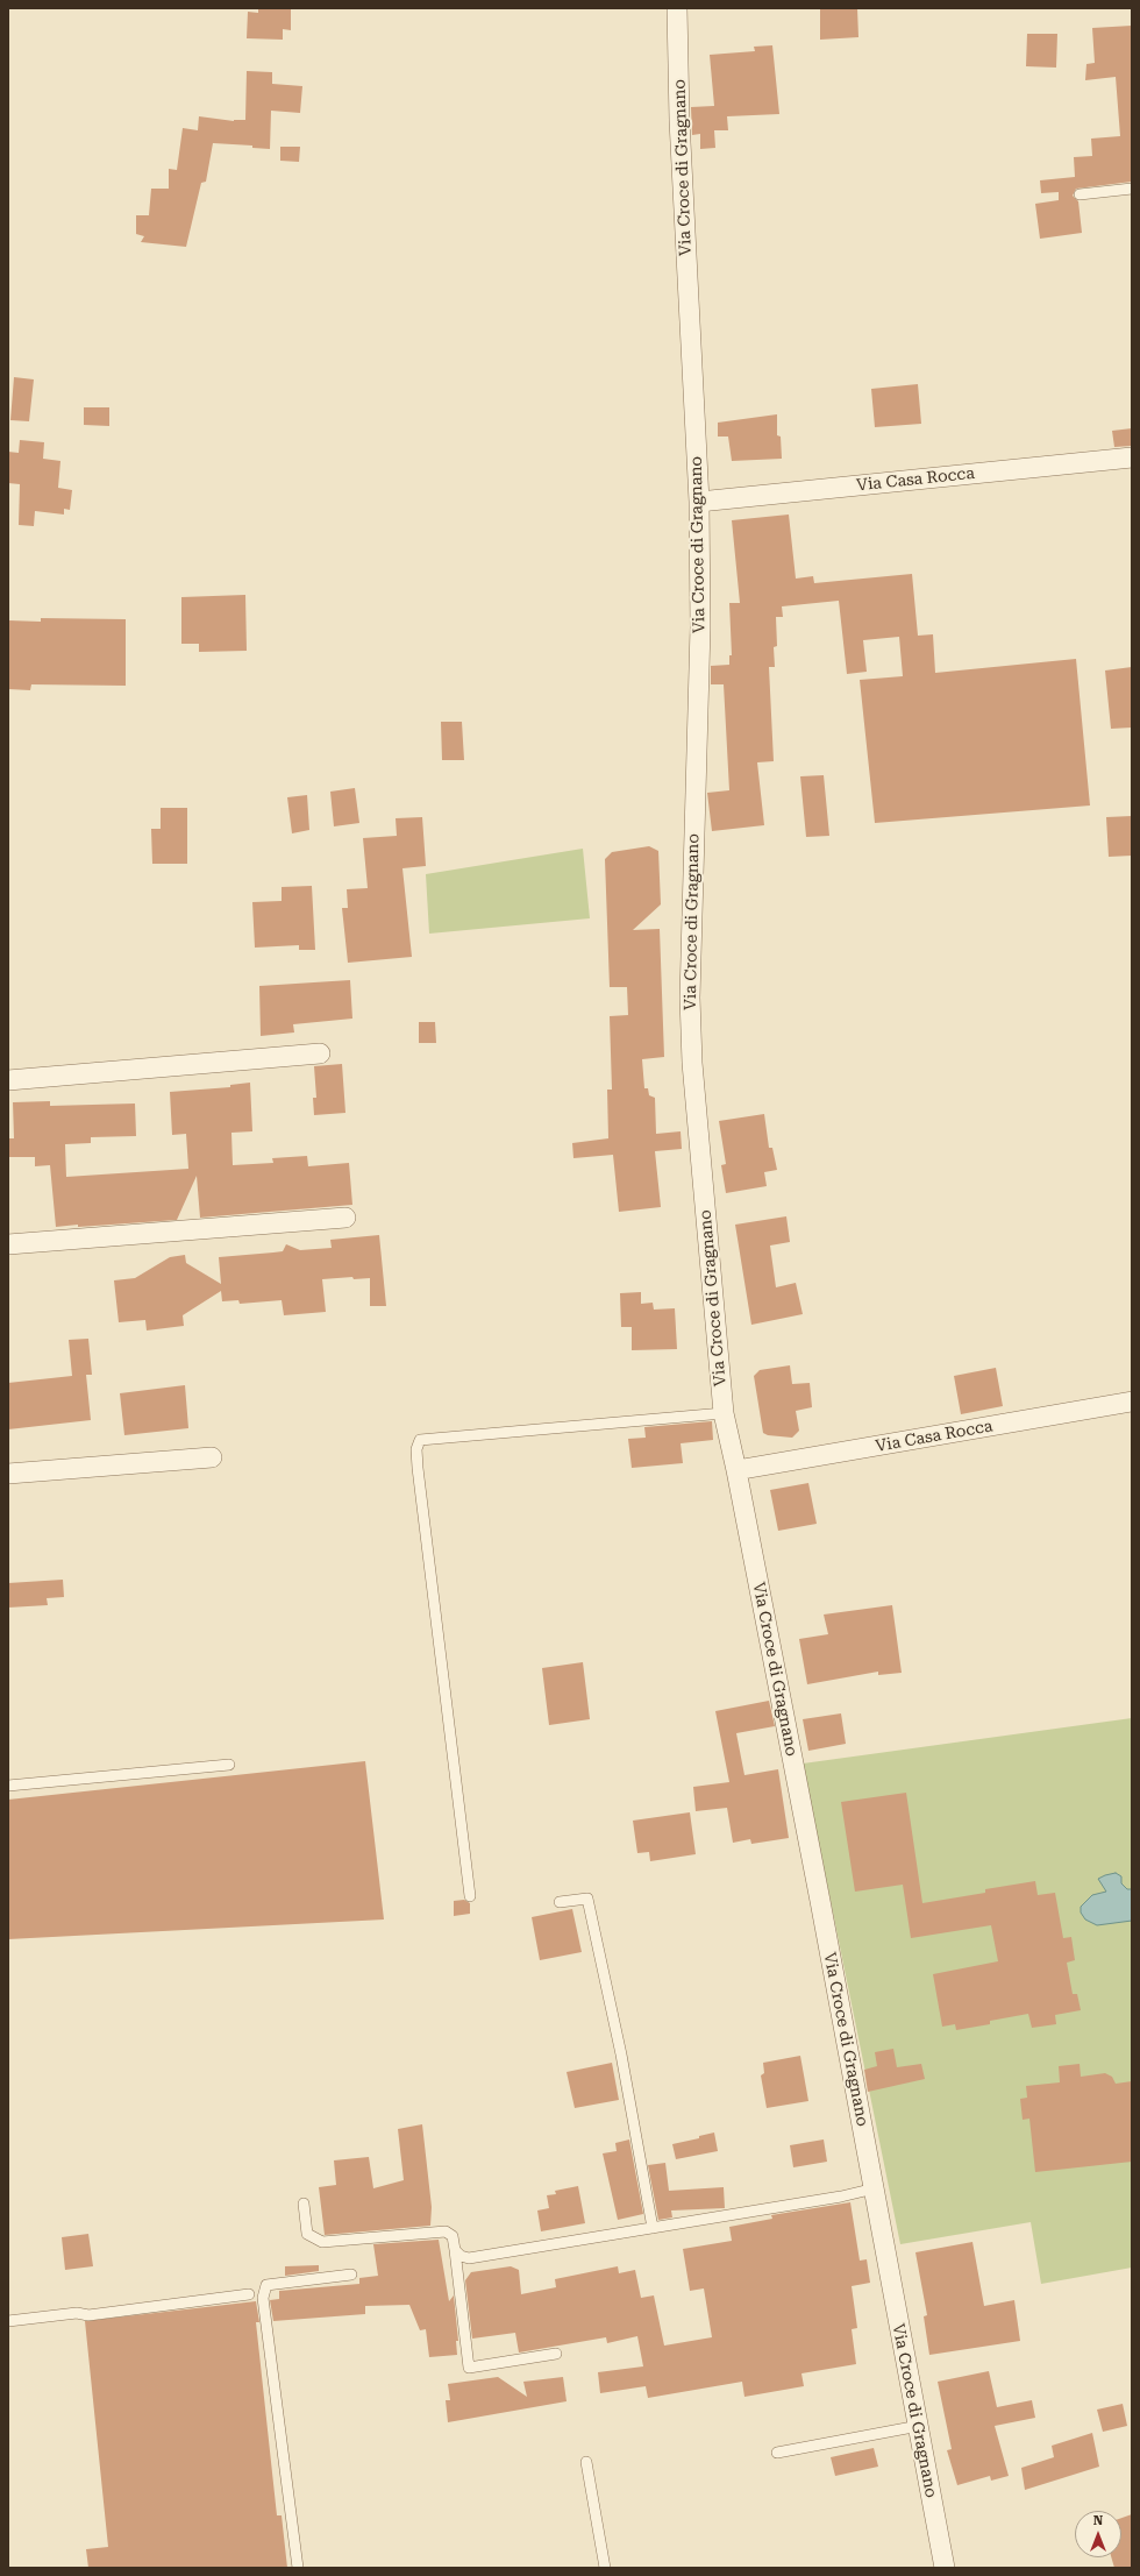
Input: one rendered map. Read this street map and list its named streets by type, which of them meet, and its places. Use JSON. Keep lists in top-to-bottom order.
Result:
{
  "streets": {
    "street": ["Via Croce di Gragnano", "Via Casa Rocca"]
  },
  "crossings": [
    ["Via Croce di Gragnano", "Via Casa Rocca"]
  ],
  "north": "top"
}
